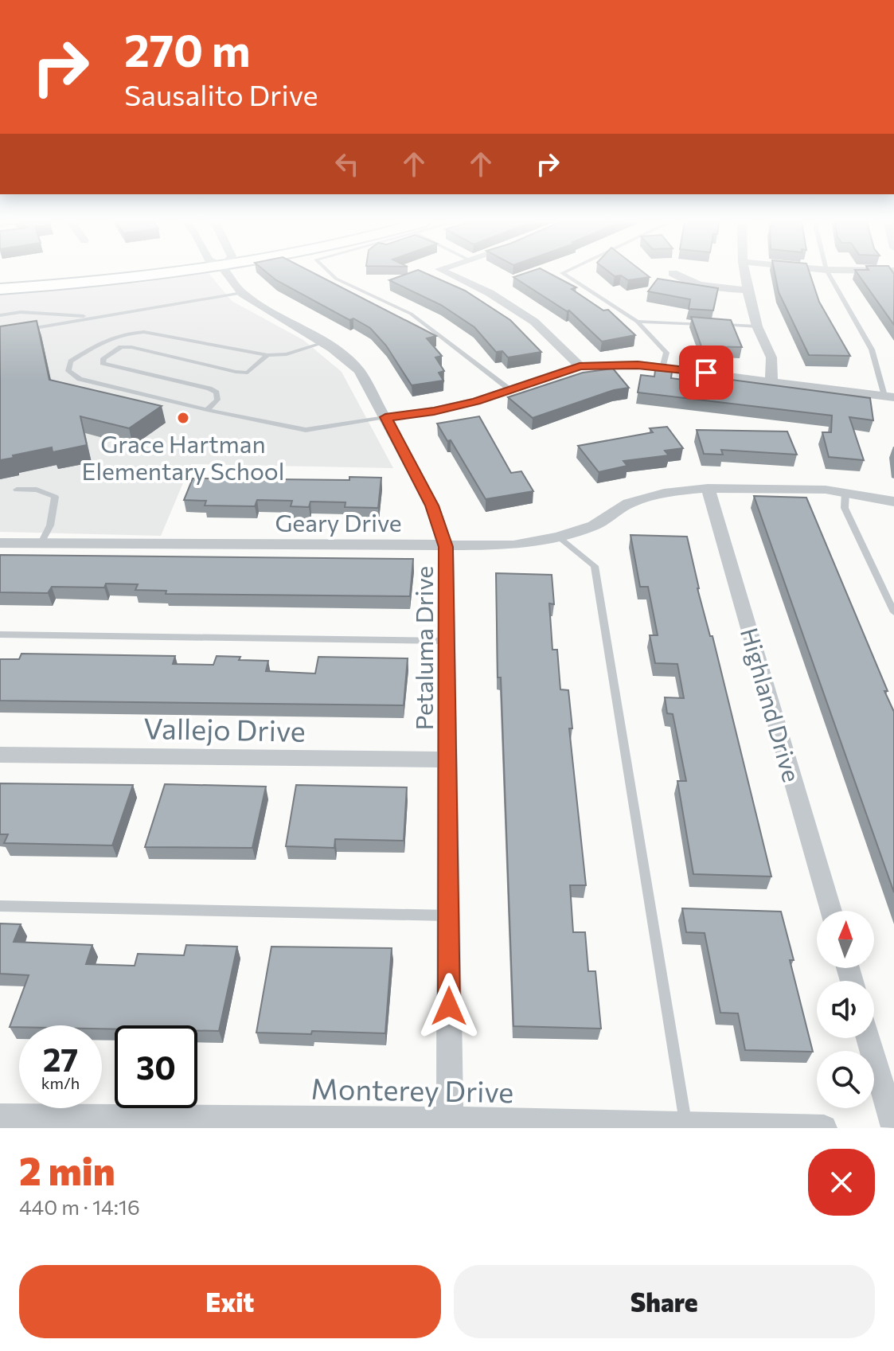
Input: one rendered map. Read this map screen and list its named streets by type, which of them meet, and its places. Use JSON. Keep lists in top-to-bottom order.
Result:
{
  "streets": {
    "street": [
      "Geary Drive",
      "Petaluma Drive",
      "Highland Drive",
      "Vallejo Drive",
      "Monterey Drive"
    ]
  },
  "crossings": [
    ["Geary Drive", "Petaluma Drive"],
    ["Geary Drive", "Highland Drive"],
    ["Petaluma Drive", "Vallejo Drive"],
    ["Petaluma Drive", "Monterey Drive"]
  ],
  "places": ["Grace Hartman Elementary School"],
  "north": "top",
  "page": {
    "turn": ["270 m", "Sausalito Drive"],
    "speed": "27 km/h",
    "limit": "30",
    "heading": ["2 min", "440 m · 14:16"],
    "buttons": ["Exit", "Share"]
  }
}
